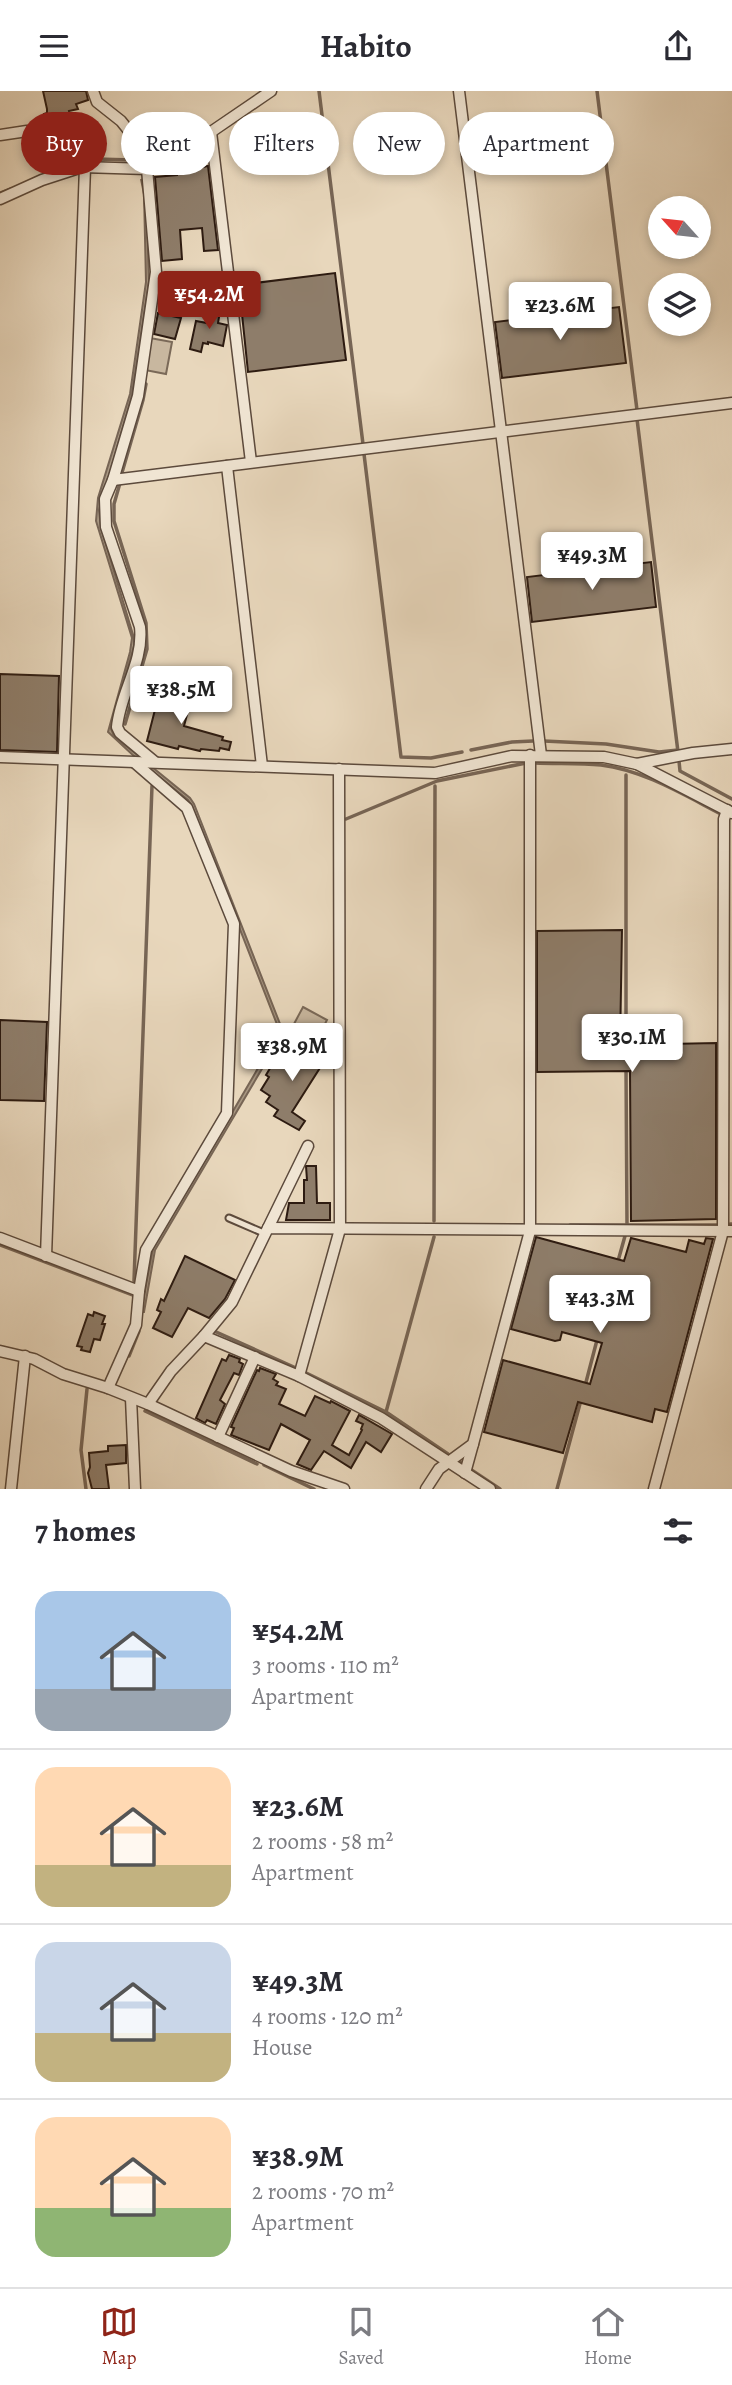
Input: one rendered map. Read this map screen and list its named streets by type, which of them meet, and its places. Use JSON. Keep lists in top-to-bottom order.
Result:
{
  "north": "top left",
  "page": {
    "header": "Habito",
    "chip": [
      "Buy",
      "Rent",
      "Filters",
      "New",
      "Apartment"
    ],
    "price": [
      "¥54.2M",
      "¥23.6M",
      "¥49.3M",
      "¥38.5M",
      "¥30.1M",
      "¥38.9M",
      "¥43.3M"
    ],
    "heading": "7 homes",
    "list": [
      {
        "name": "¥54.2M",
        "note": "3 rooms · 110 m² · Apartment"
      },
      {
        "name": "¥23.6M",
        "note": "2 rooms · 58 m² · Apartment"
      },
      {
        "name": "¥49.3M",
        "note": "4 rooms · 120 m² · House"
      },
      {
        "name": "¥38.9M",
        "note": "2 rooms · 70 m² · Apartment"
      }
    ],
    "tabs": ["Map", "Saved", "Home"]
  }
}
